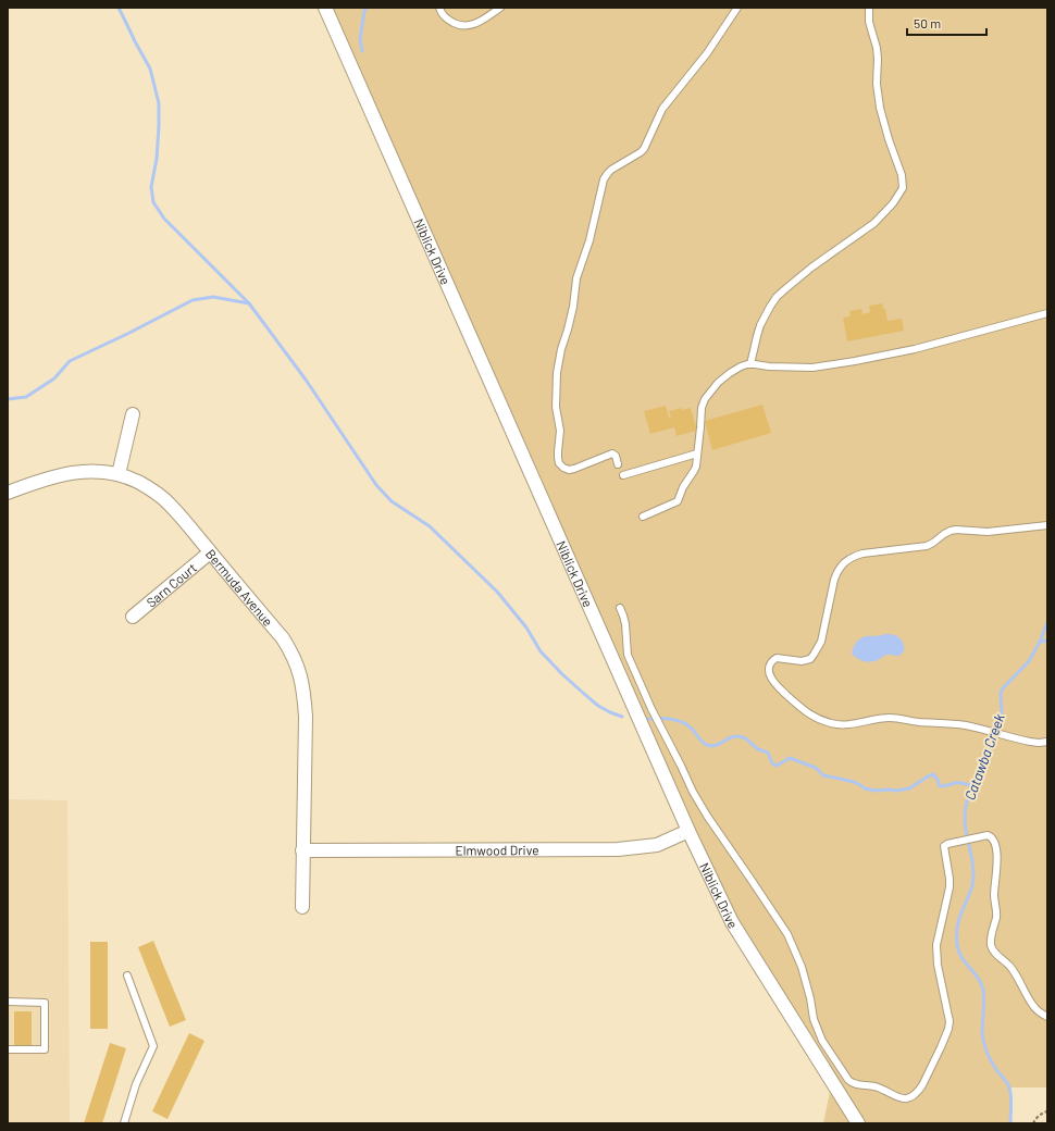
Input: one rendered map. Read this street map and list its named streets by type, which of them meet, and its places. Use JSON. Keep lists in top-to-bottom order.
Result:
{
  "streets": {
    "street": [
      "Niblick Drive",
      "Sarn Court",
      "Bermuda Avenue",
      "Elmwood Drive"
    ]
  },
  "crossings": [
    ["Niblick Drive", "Elmwood Drive"],
    ["Sarn Court", "Bermuda Avenue"],
    ["Bermuda Avenue", "Elmwood Drive"]
  ],
  "water": ["Catawba Creek"],
  "scale_bar": "50 m"
}
